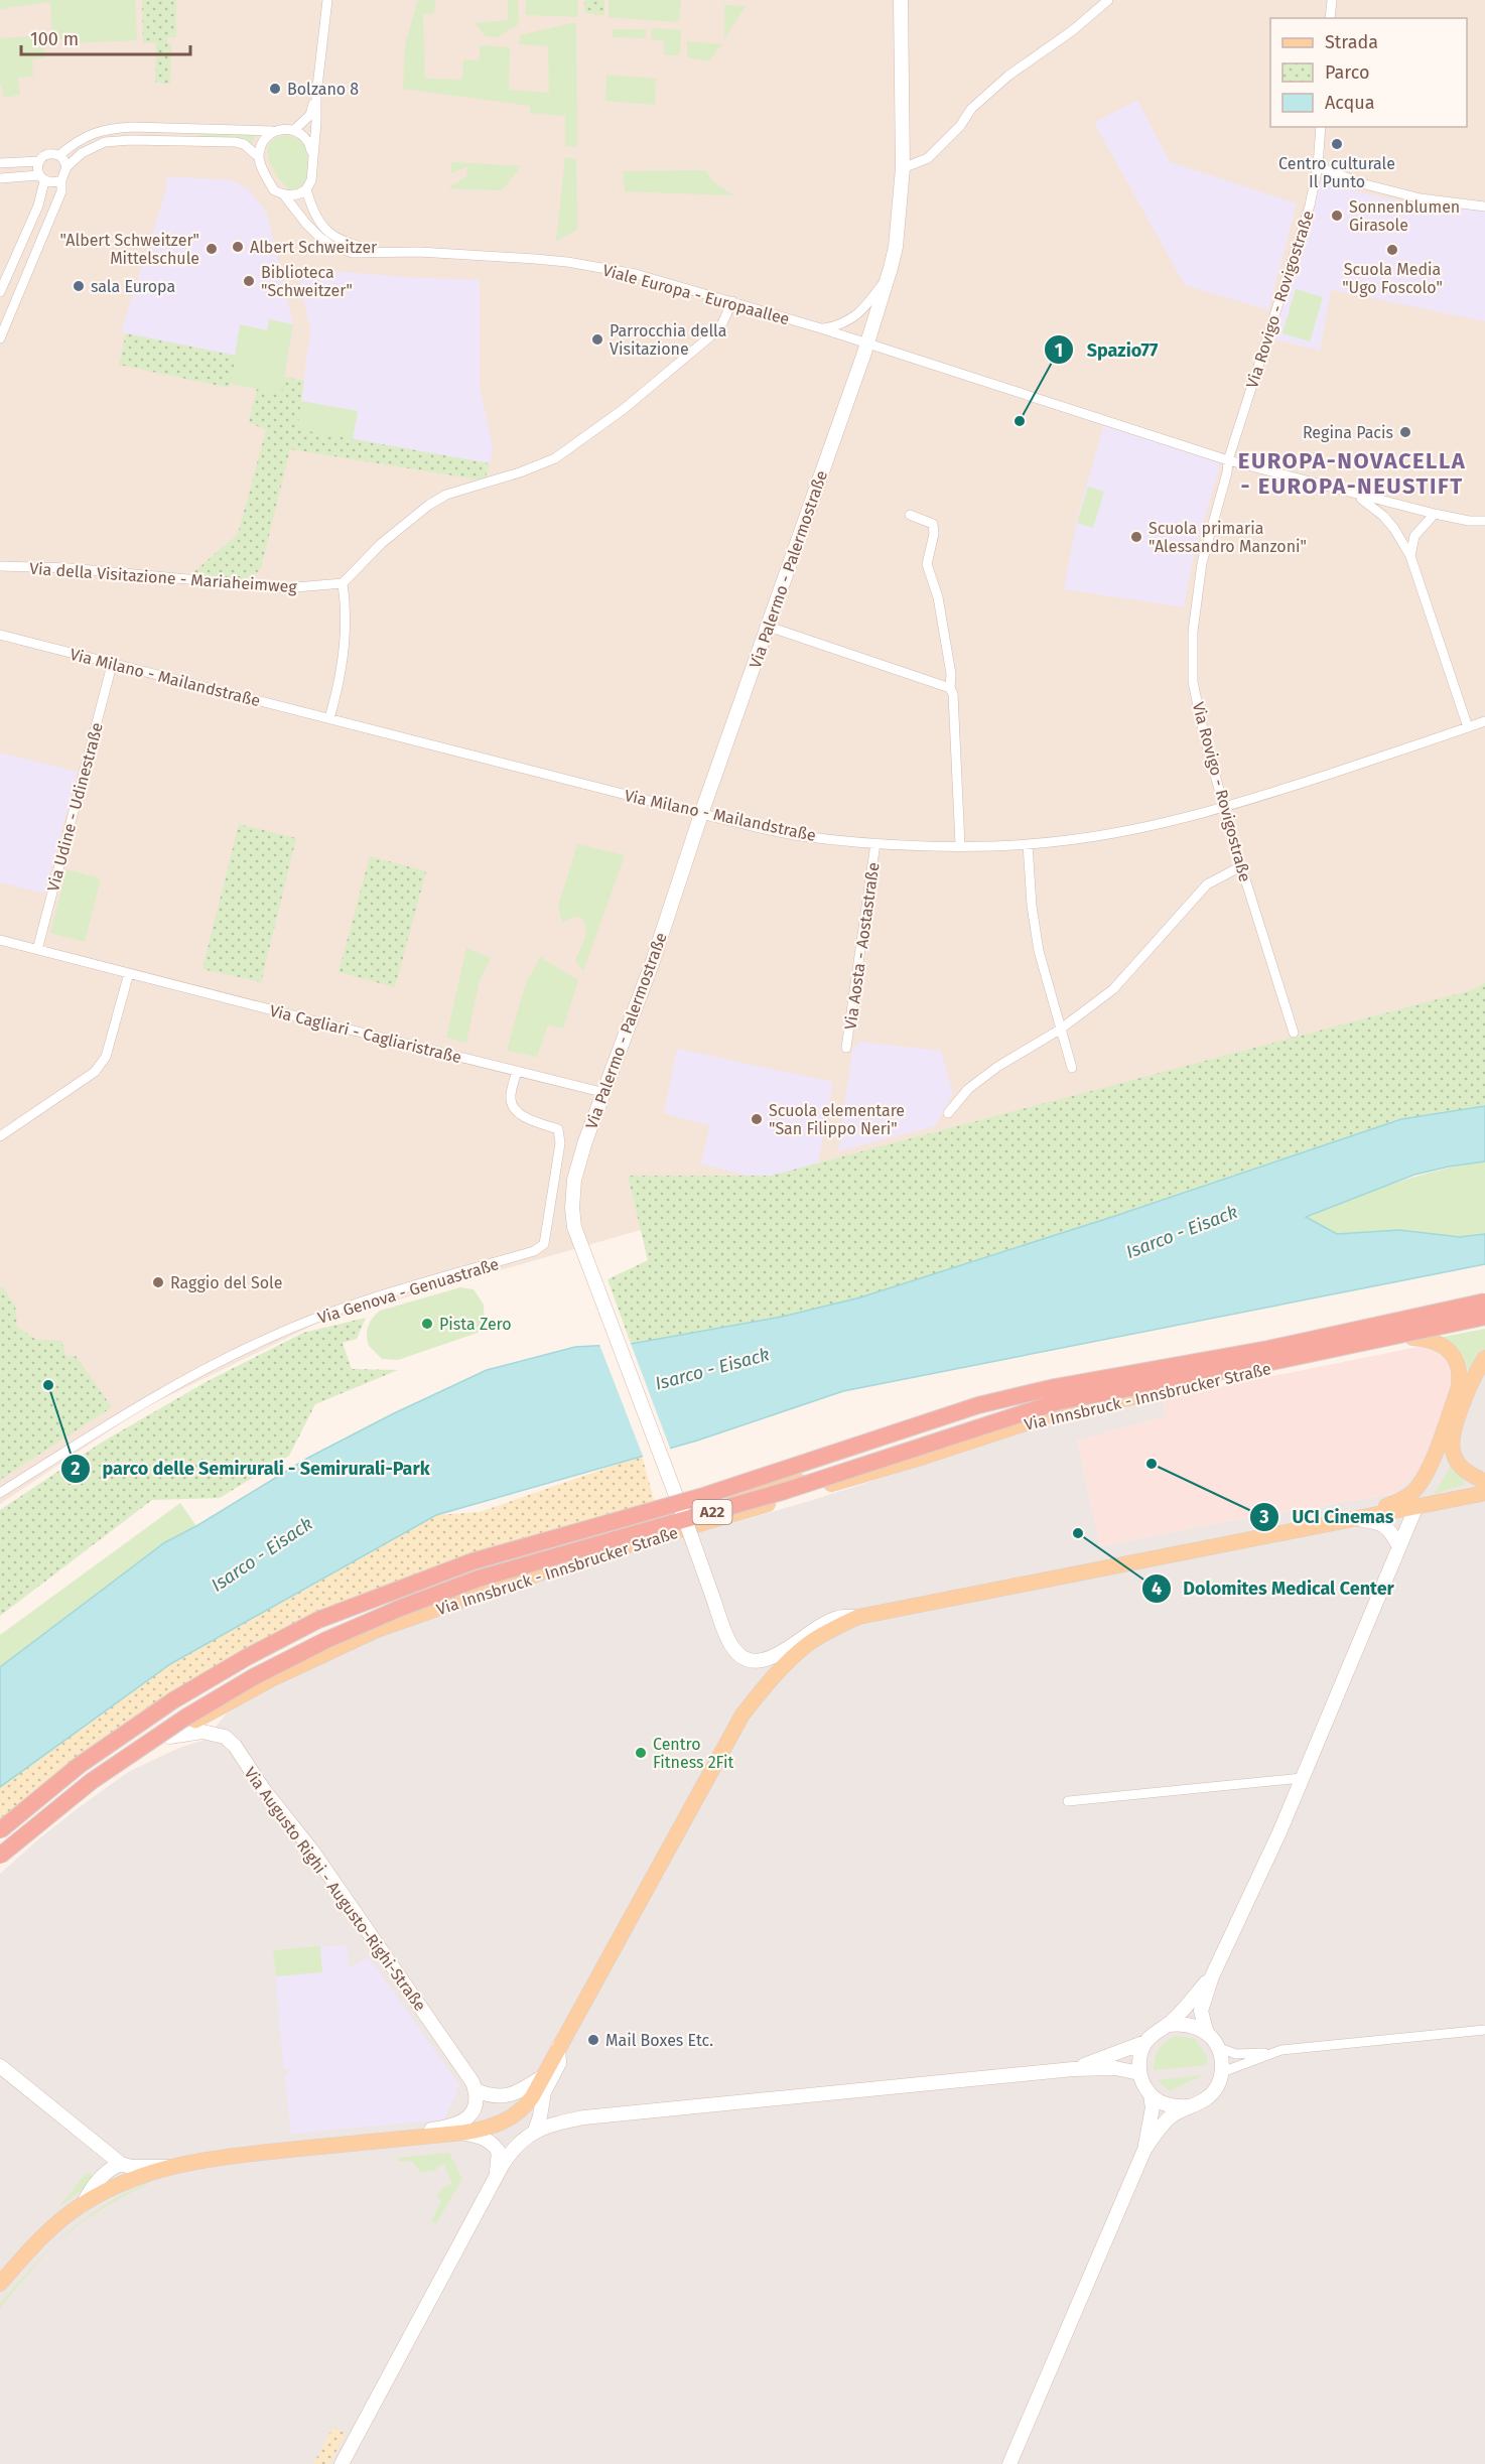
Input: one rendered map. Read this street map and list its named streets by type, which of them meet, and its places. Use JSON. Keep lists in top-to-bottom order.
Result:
{
  "streets": {
    "highway": ["A22"],
    "main road": ["Via Palermo - Palermostraße", "Via Innsbruck - Innsbrucker Straße", "Via Augusto Righi - Augusto-Righi-Straße"],
    "street": [
      "Viale Europa - Europaallee",
      "Via Rovigo - Rovigostraße",
      "Via della Visitazione - Mariaheimweg",
      "Via Milano - Mailandstraße",
      "Via Udine - Udinestraße",
      "Via Aosta - Aostastraße",
      "Via Cagliari - Cagliaristraße",
      "Via Genova - Genuastraße"
    ]
  },
  "crossings": [
    ["Viale Europa - Europaallee", "Via Rovigo - Rovigostraße"],
    ["Viale Europa - Europaallee", "Via Palermo - Palermostraße"],
    ["Via Rovigo - Rovigostraße", "Via Milano - Mailandstraße"],
    ["Via Palermo - Palermostraße", "Via Milano - Mailandstraße"],
    ["Via Palermo - Palermostraße", "Via Cagliari - Cagliaristraße"],
    ["Via Milano - Mailandstraße", "Via Udine - Udinestraße"],
    ["Via Milano - Mailandstraße", "Via Aosta - Aostastraße"],
    ["Via Udine - Udinestraße", "Via Cagliari - Cagliaristraße"],
    ["Via Cagliari - Cagliaristraße", "Via Genova - Genuastraße"],
    ["Via Innsbruck - Innsbrucker Straße", "Via Augusto Righi - Augusto-Righi-Straße"]
  ],
  "districts": ["EUROPA-NOVACELLA - EUROPA-NEUSTIFT"],
  "water": ["Isarco - Eisack"],
  "places": [
    "Bolzano 8",
    "Centro culturale Il Punto",
    "Sonnenblumen Girasole",
    "Albert Schweitzer",
    "\"Albert Schweitzer\" Mittelschule",
    "Scuola Media \"Ugo Foscolo\"",
    "Biblioteca \"Schweitzer\"",
    "sala Europa",
    "Parrocchia della Visitazione",
    "Spazio77",
    "Regina Pacis",
    "Scuola primaria \"Alessandro Manzoni\"",
    "Scuola elementare \"San Filippo Neri\"",
    "Raggio del Sole",
    "Pista Zero",
    "parco delle Semirurali - Semirurali-Park",
    "UCI Cinemas",
    "Dolomites Medical Center",
    "Centro Fitness 2Fit",
    "Mail Boxes Etc."
  ],
  "legend": ["Strada", "Parco", "Acqua"],
  "scale_bar": "100 m"
}
